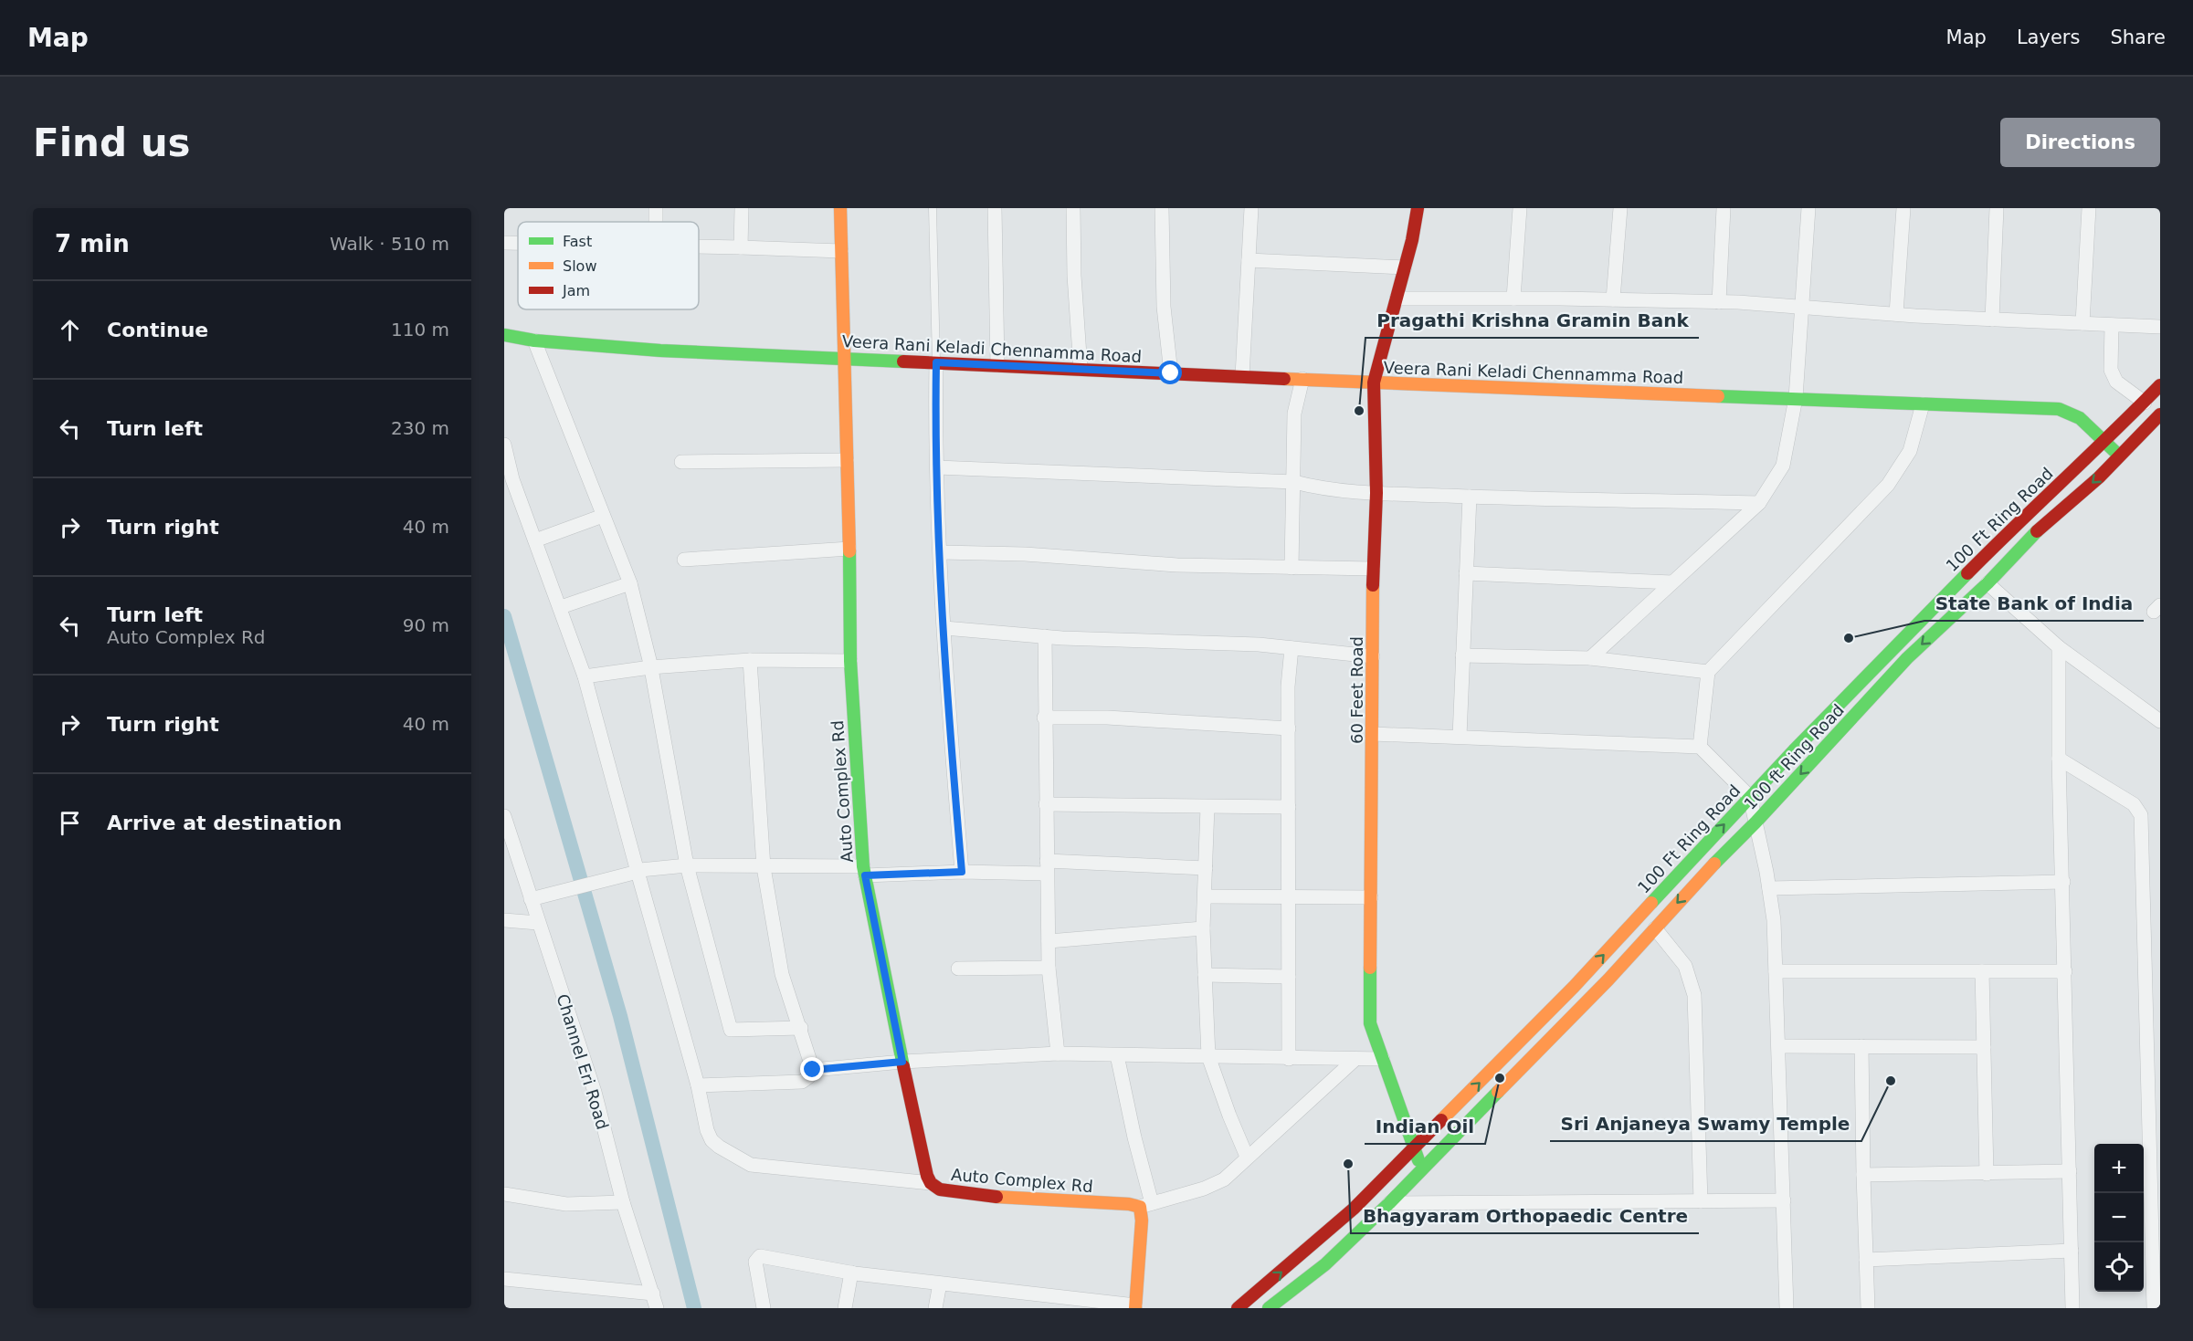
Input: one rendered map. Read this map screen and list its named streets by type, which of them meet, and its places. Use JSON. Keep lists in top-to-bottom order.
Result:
{
  "streets": {
    "main road": [
      "Veera Rani Keladi Chennamma Road",
      "100 Ft Ring Road",
      "60 Feet Road",
      "100 ft Ring Road",
      "Auto Complex Rd"
    ],
    "street": ["Channel Eri Road"]
  },
  "crossings": [
    ["Veera Rani Keladi Chennamma Road", "100 Ft Ring Road"],
    ["Veera Rani Keladi Chennamma Road", "60 Feet Road"],
    ["Veera Rani Keladi Chennamma Road", "100 ft Ring Road"],
    ["Veera Rani Keladi Chennamma Road", "Auto Complex Rd"],
    ["100 Ft Ring Road", "60 Feet Road"],
    ["60 Feet Road", "100 ft Ring Road"]
  ],
  "one_way": ["100 Ft Ring Road", "100 ft Ring Road"],
  "places": [
    "Pragathi Krishna Gramin Bank",
    "State Bank of India",
    "Indian Oil",
    "Sri Anjaneya Swamy Temple",
    "Bhagyaram Orthopaedic Centre"
  ],
  "legend": ["Fast", "Slow", "Jam"],
  "page": {
    "header": "Map",
    "nav": ["Map", "Layers", "Share"],
    "buttons": "Directions",
    "title": "Find us",
    "heading": ["7 min", "Walk · 510 m"],
    "list": [
      ["Continue", "110 m"],
      ["Turn left", "230 m"],
      ["Turn right", "40 m"],
      ["Turn left", "Auto Complex Rd", "90 m"],
      ["Turn right", "40 m"],
      "Arrive at destination"
    ],
    "map_buttons": ["+", "−"]
  }
}
